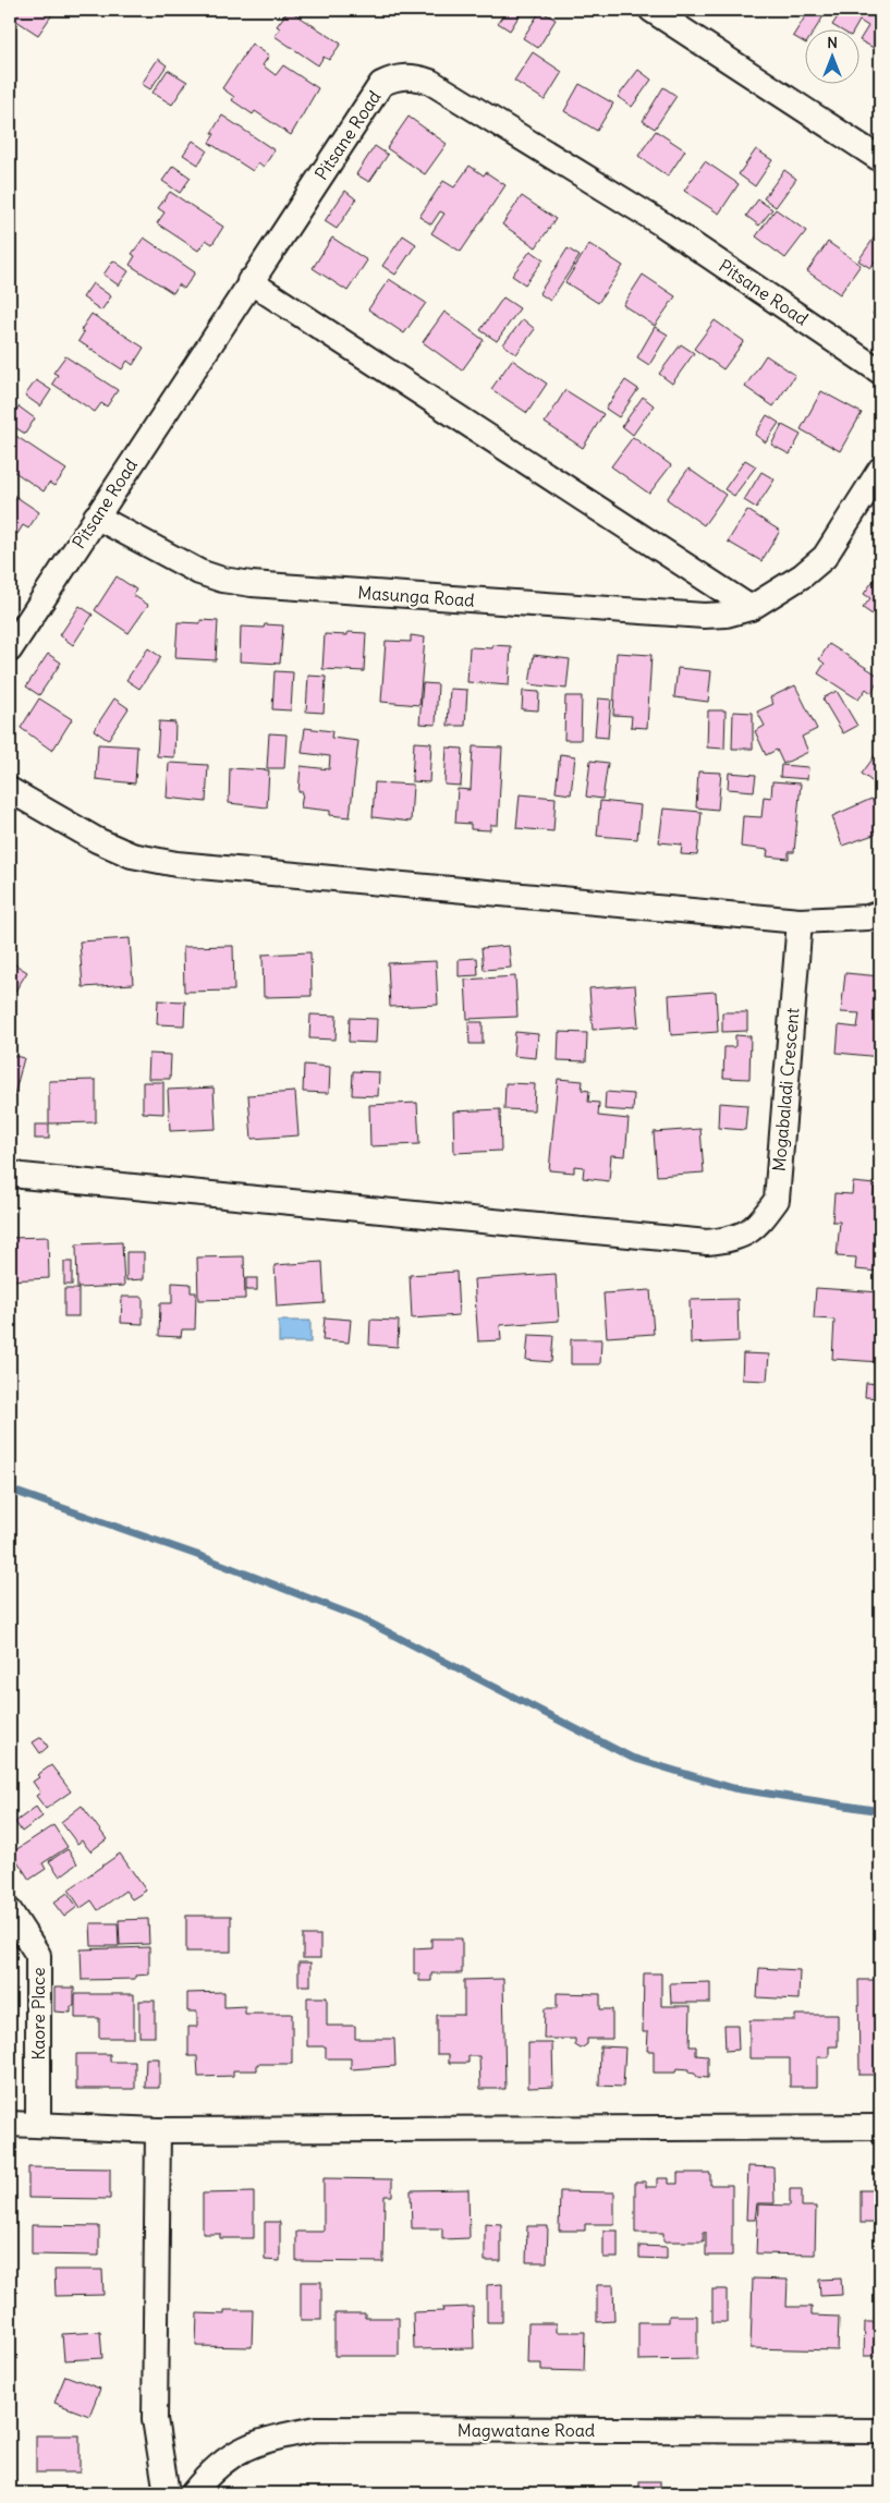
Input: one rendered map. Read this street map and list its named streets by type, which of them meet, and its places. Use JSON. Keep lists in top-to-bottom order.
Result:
{
  "streets": {
    "street": [
      "Pitsane Road",
      "Masunga Road",
      "Mogabaladi Crescent",
      "Kaore Place",
      "Magwatane Road"
    ]
  },
  "crossings": [
    ["Pitsane Road", "Masunga Road"]
  ],
  "north": "top"
}
